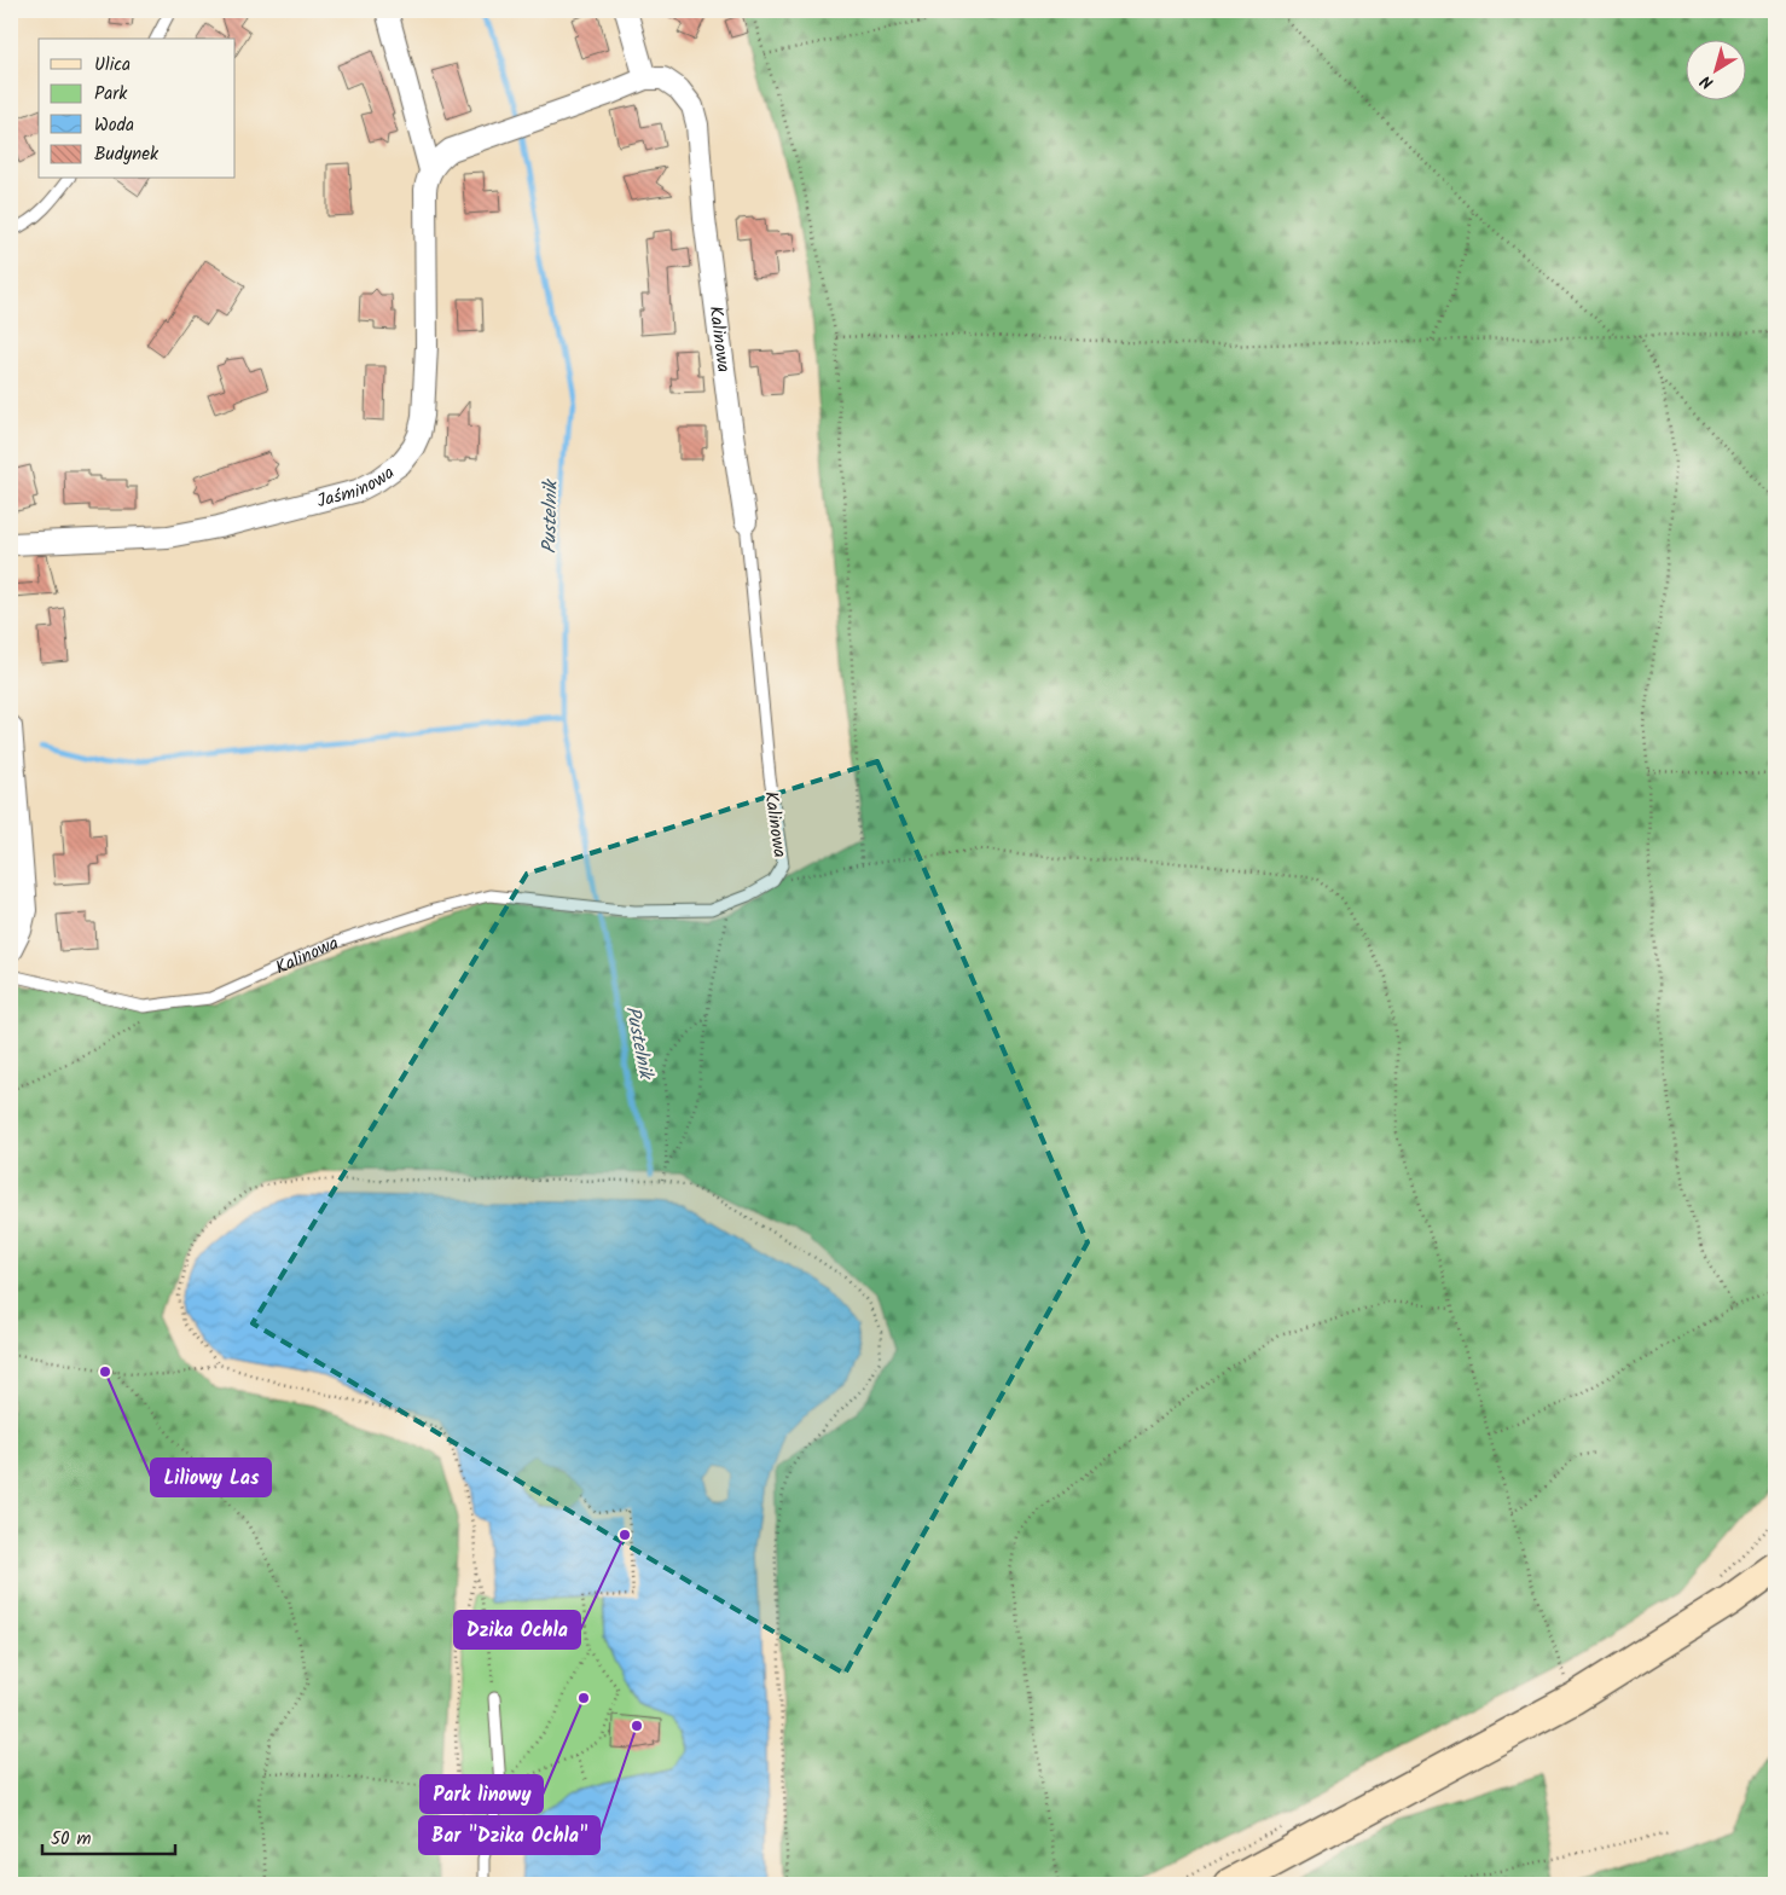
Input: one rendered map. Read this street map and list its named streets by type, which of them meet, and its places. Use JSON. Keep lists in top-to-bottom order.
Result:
{
  "streets": {
    "street": ["Kalinowa", "Jaśminowa"]
  },
  "water": ["Pustelnik"],
  "places": [
    "Liliowy Las",
    "Dzika Ochla",
    "Park linowy",
    "Bar \"Dzika Ochla\""
  ],
  "legend": [
    "Ulica",
    "Park",
    "Woda",
    "Budynek"
  ],
  "scale_bar": "50 m",
  "north": "bottom left"
}
